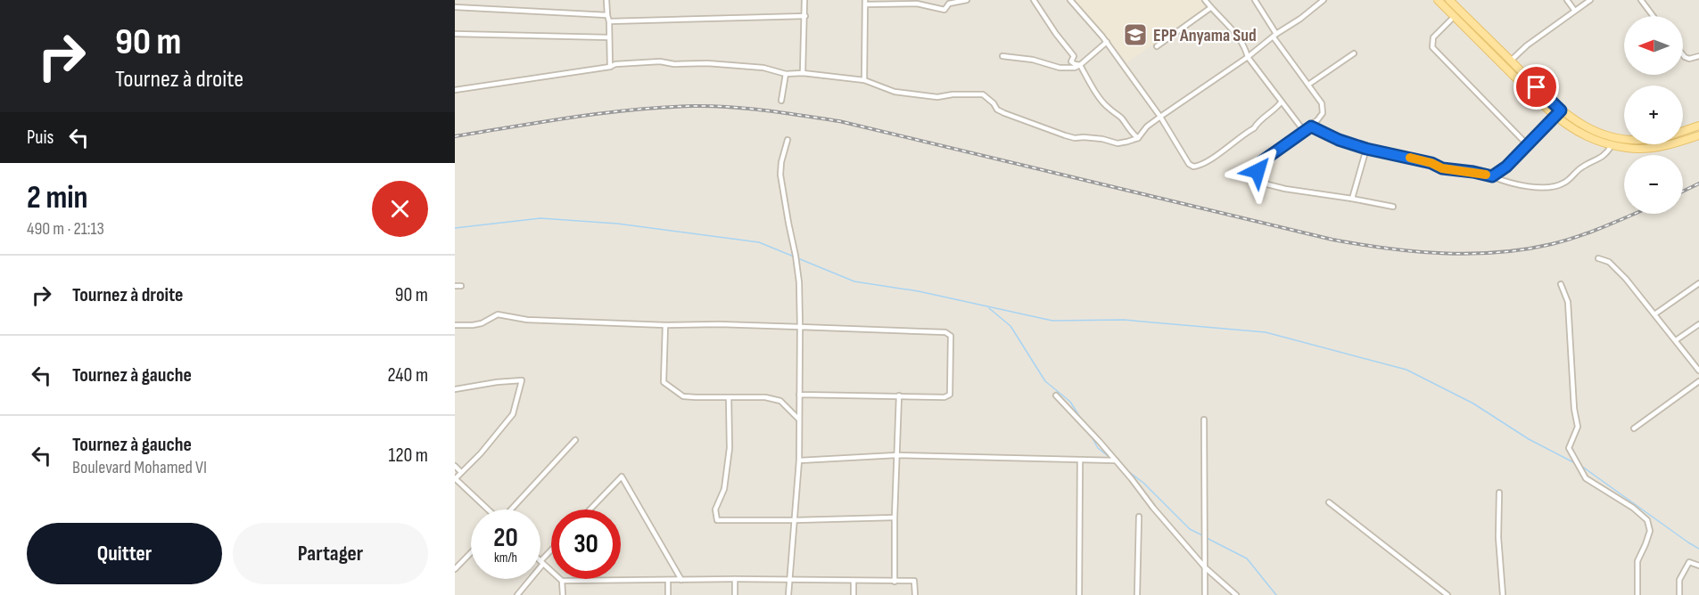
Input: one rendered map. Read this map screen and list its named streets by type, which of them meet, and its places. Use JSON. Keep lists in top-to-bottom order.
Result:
{
  "places": {
    "school or university": ["EPP Anyama Sud"]
  },
  "north": "left",
  "page": {
    "turn": ["90 m", "Tournez à droite"],
    "map_buttons": ["+", "−"],
    "then": "Puis",
    "heading": ["2 min", "490 m · 21:13"],
    "list": [
      {
        "name": "Tournez à droite",
        "value": "90 m"
      },
      {
        "name": "Tournez à gauche",
        "value": "240 m"
      },
      {
        "name": "Tournez à gauche",
        "note": "Boulevard Mohamed VI",
        "value": "120 m"
      }
    ],
    "speed": "20 km/h",
    "limit": "30",
    "buttons": ["Quitter", "Partager"]
  }
}
